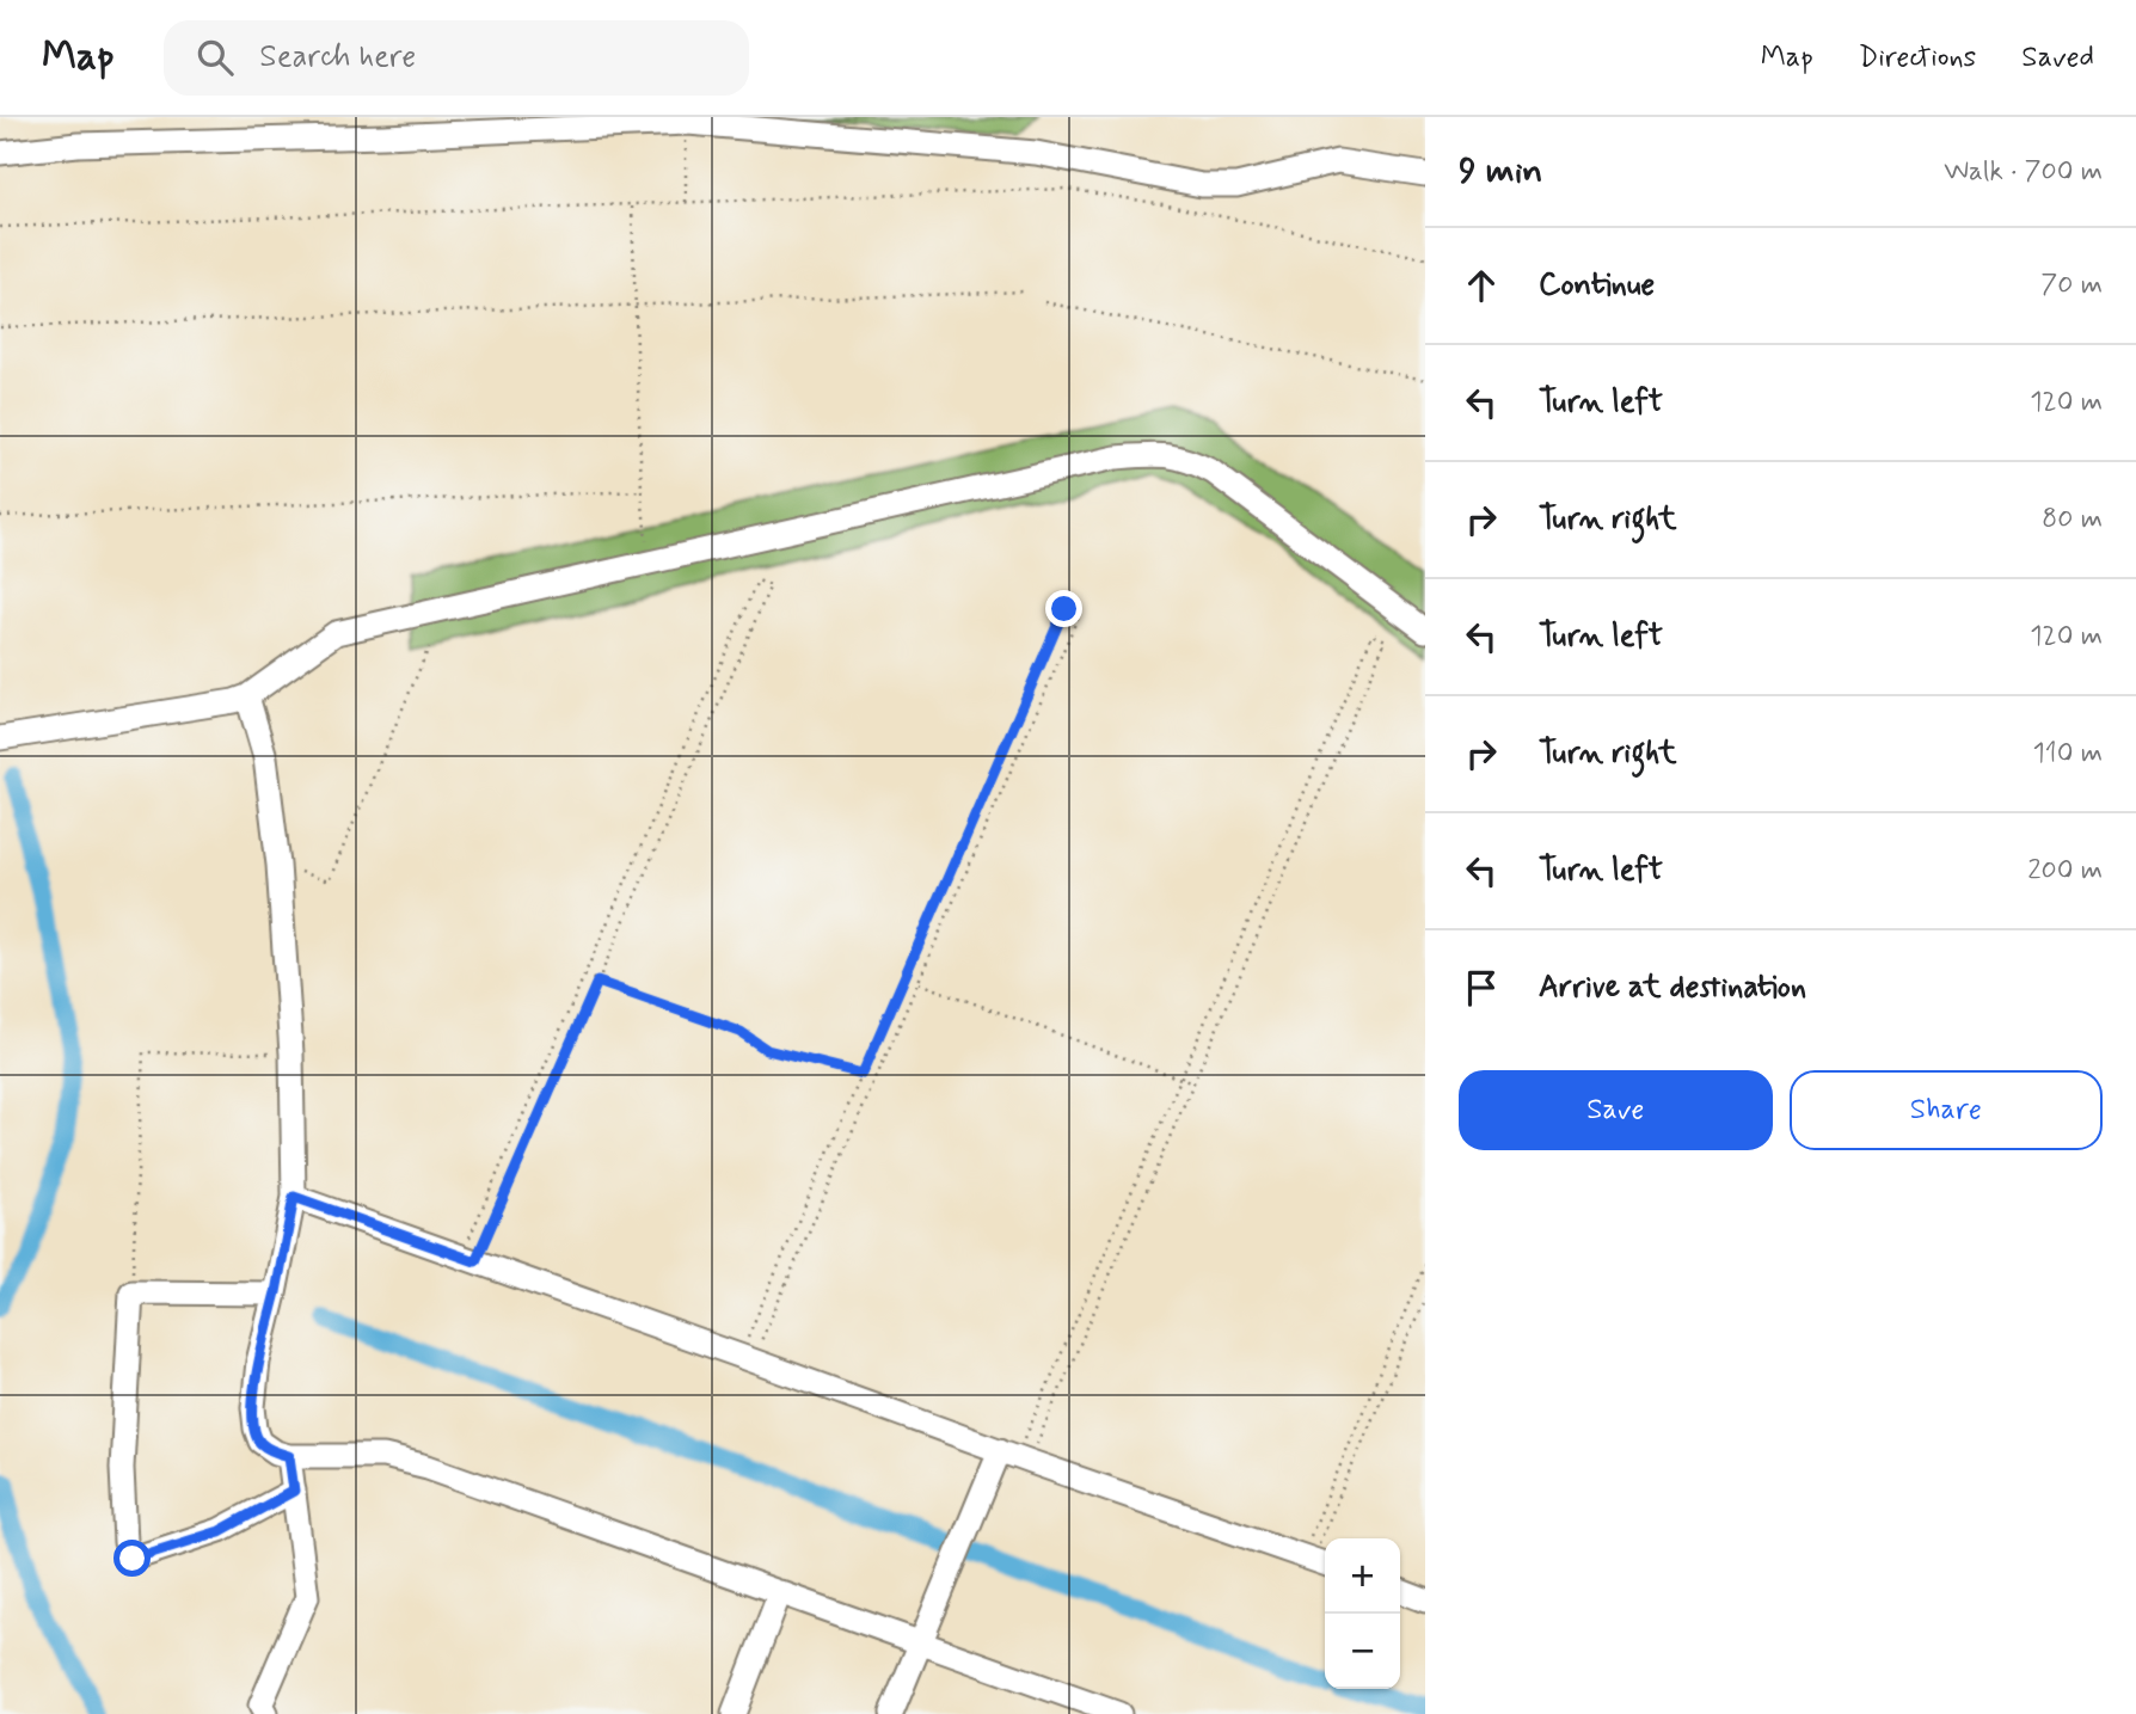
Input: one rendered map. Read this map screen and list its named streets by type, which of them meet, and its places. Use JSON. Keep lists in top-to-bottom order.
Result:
{
  "page": {
    "header": "Map",
    "search": "Search here",
    "nav": ["Map", "Directions", "Saved"],
    "heading": ["9 min", "Walk · 700 m"],
    "list": [
      ["Continue", "70 m"],
      ["Turn left", "120 m"],
      ["Turn right", "80 m"],
      ["Turn left", "120 m"],
      ["Turn right", "110 m"],
      ["Turn left", "200 m"],
      "Arrive at destination"
    ],
    "buttons": ["Save", "Share"],
    "map_buttons": ["+", "−"]
  }
}
